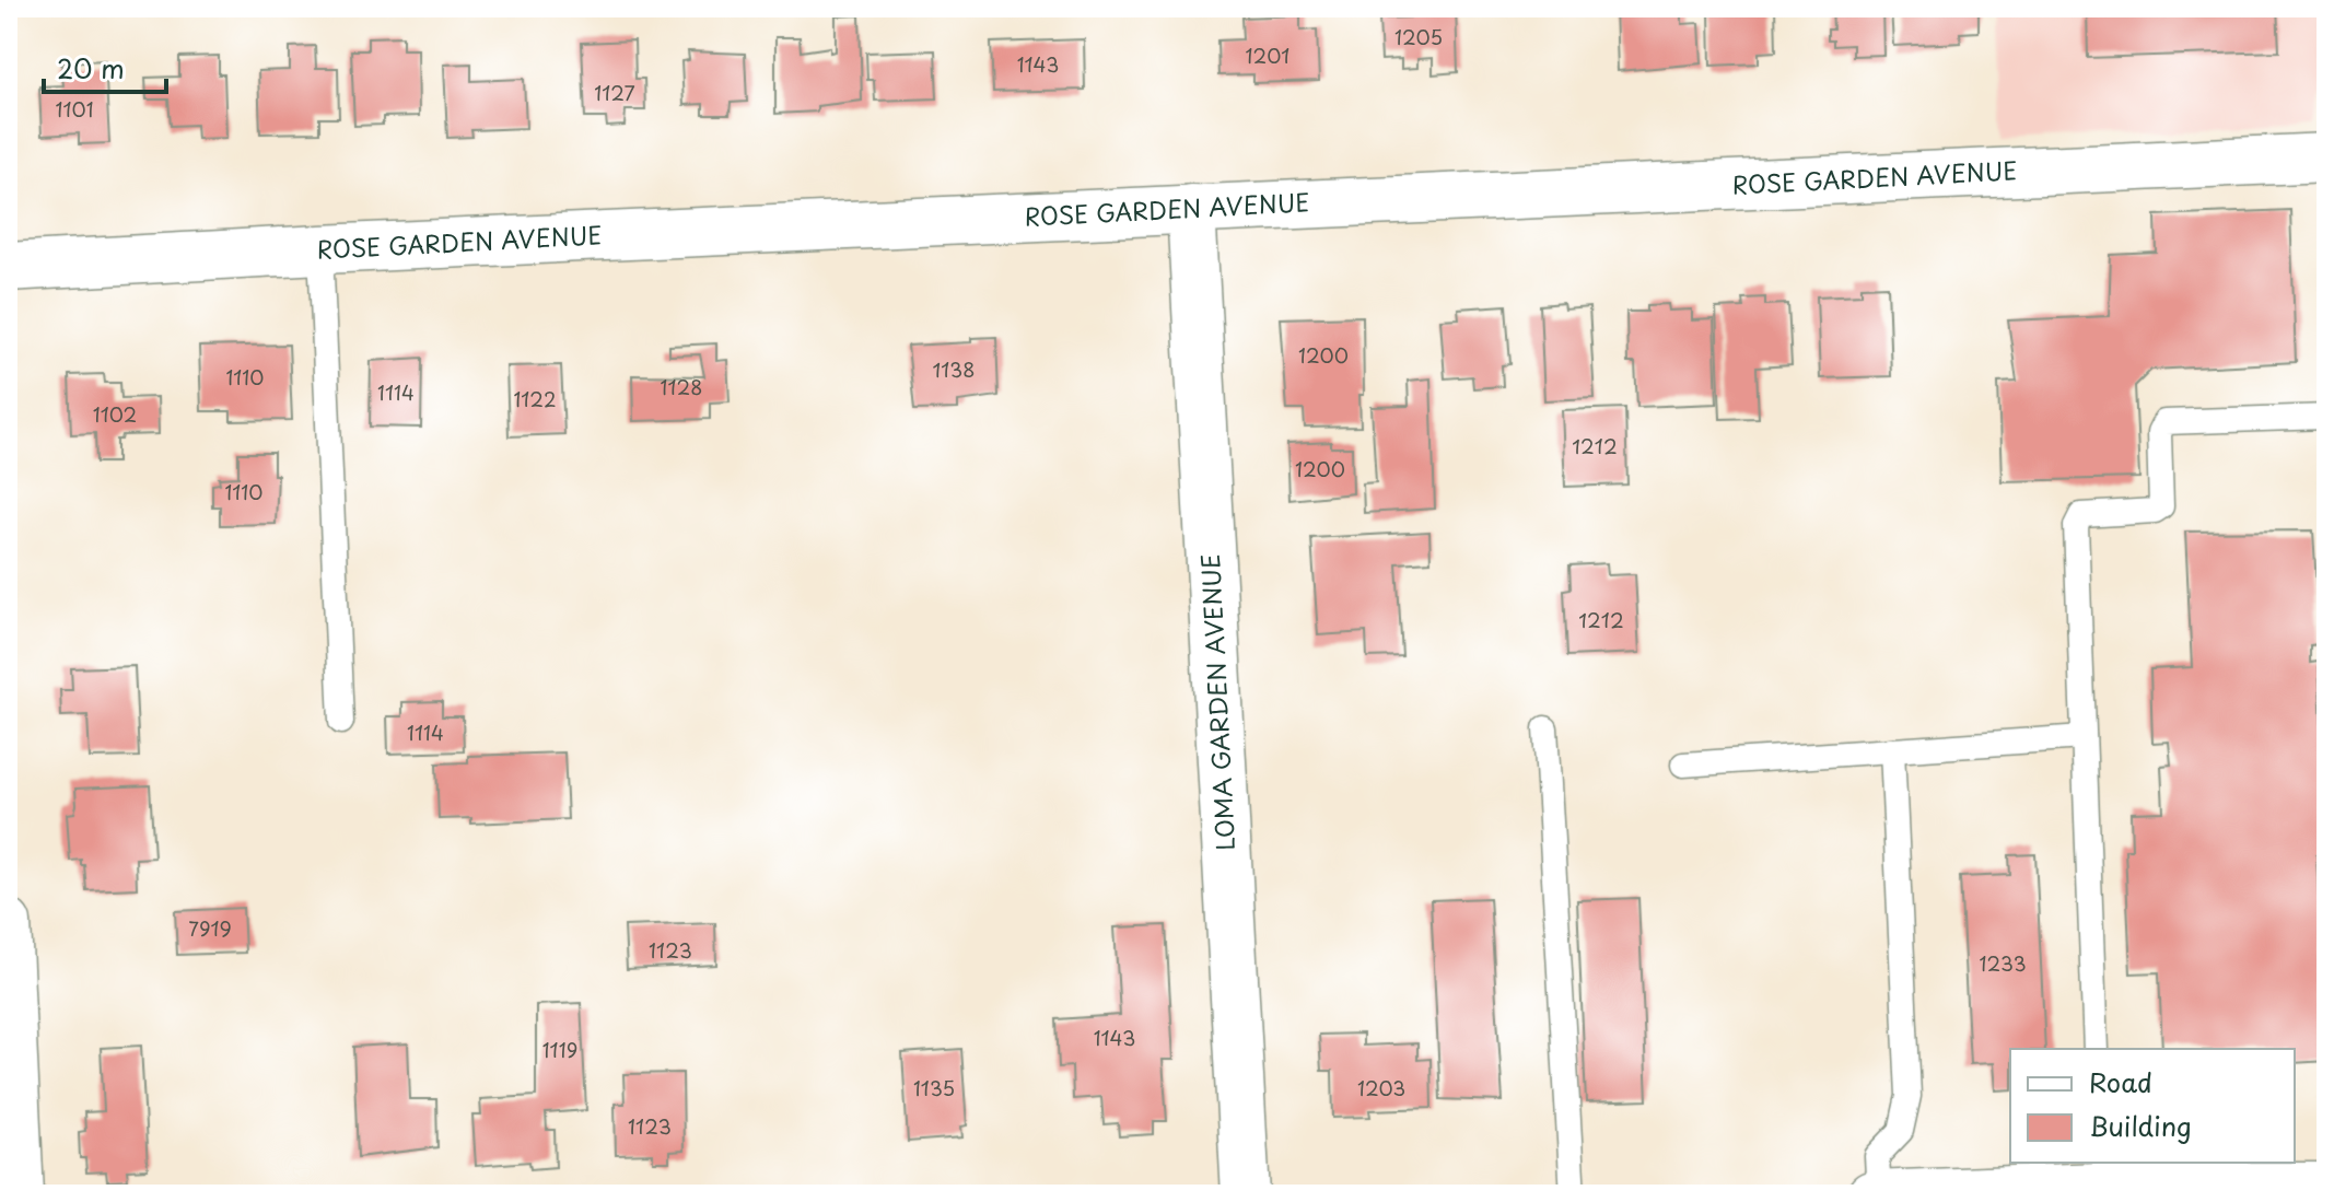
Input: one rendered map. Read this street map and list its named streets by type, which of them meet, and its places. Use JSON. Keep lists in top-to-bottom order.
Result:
{
  "streets": {
    "street": ["ROSE GARDEN AVENUE", "LOMA GARDEN AVENUE"]
  },
  "crossings": [
    ["ROSE GARDEN AVENUE", "LOMA GARDEN AVENUE"]
  ],
  "house_numbers": [
    "1205",
    "1201",
    "1143",
    "1127",
    "1101",
    "1200",
    "1138",
    "1110",
    "1128",
    "1114",
    "1122",
    "1102",
    "1212",
    "1200",
    "1110",
    "1212",
    "1114",
    "7919",
    "1123",
    "1233",
    "1143",
    "1119",
    "1135",
    "1203",
    "1123"
  ],
  "legend": ["Road", "Building"],
  "scale_bar": "20 m"
}
